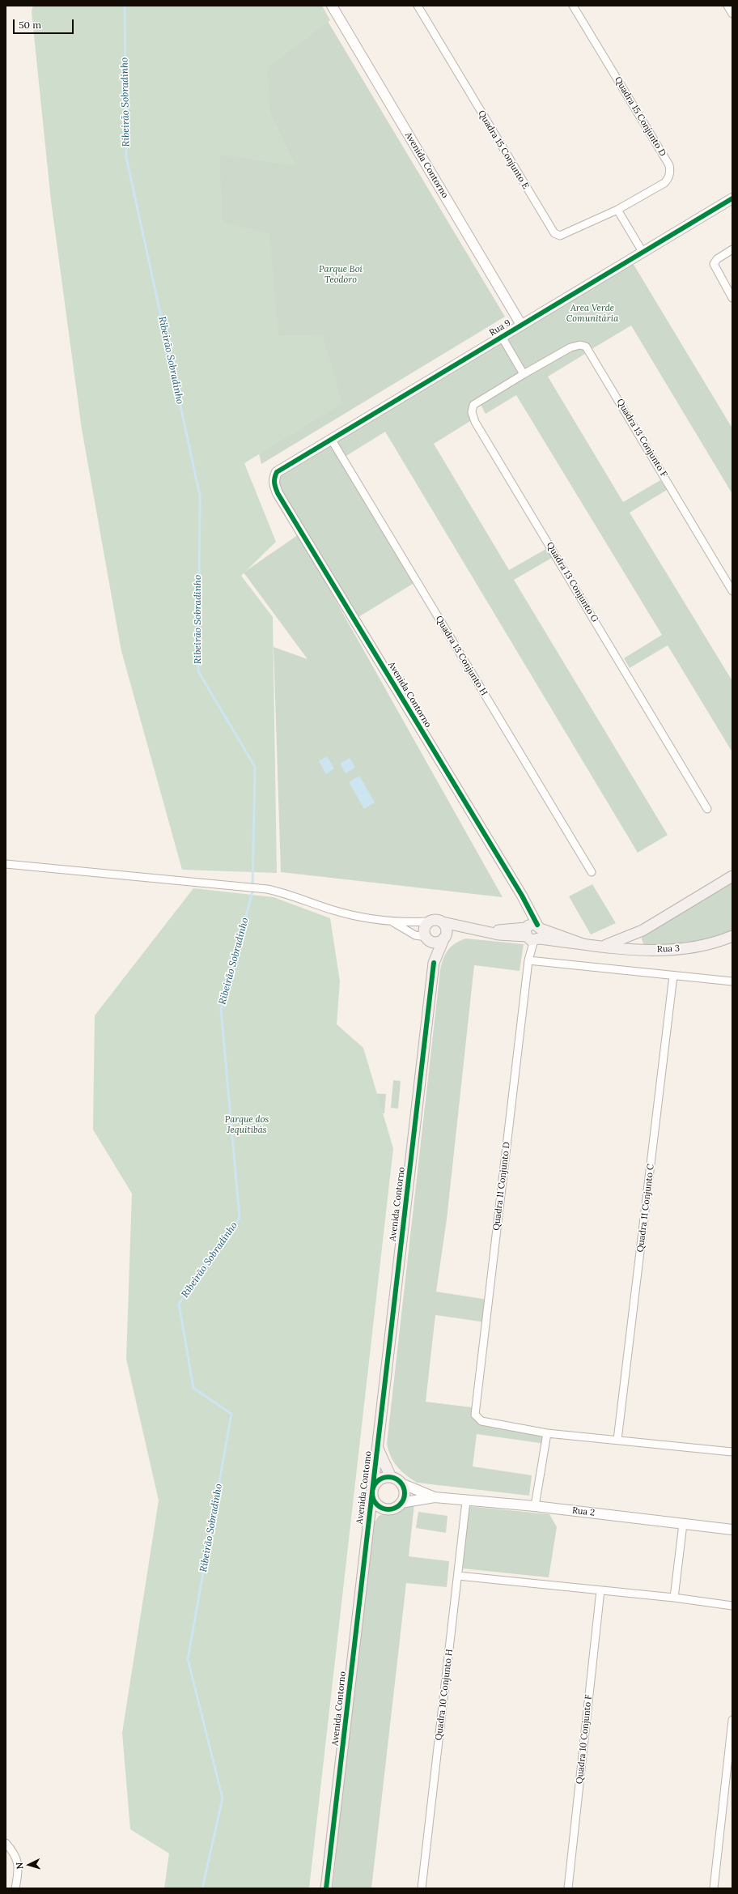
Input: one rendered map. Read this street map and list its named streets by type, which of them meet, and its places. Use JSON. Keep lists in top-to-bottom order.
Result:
{
  "streets": {
    "main road": ["Avenida Contorno", "Rua 3", "Avenida Contomo"],
    "street": [
      "Quadra 15 Conjunto D",
      "Quadra 15 Conjunto E",
      "Rua 9",
      "Quadra 13 Conjunto F",
      "Quadra 13 Conjunto G",
      "Quadra 13 Conjunto H",
      "Quadra 11 Conjunto D",
      "Quadra 11 Conjunto C",
      "Rua 2",
      "Quadra 10 Conjunto H",
      "Quadra 10 Conjunto F"
    ]
  },
  "crossings": [
    ["Quadra 15 Conjunto D", "Quadra 15 Conjunto E"],
    ["Avenida Contorno", "Rua 9"],
    ["Avenida Contorno", "Rua 3"],
    ["Avenida Contorno", "Quadra 11 Conjunto D"],
    ["Avenida Contorno", "Avenida Contomo"],
    ["Rua 9", "Quadra 13 Conjunto H"],
    ["Quadra 13 Conjunto F", "Quadra 13 Conjunto G"],
    ["Rua 3", "Quadra 11 Conjunto D"],
    ["Avenida Contomo", "Rua 2"],
    ["Rua 2", "Quadra 10 Conjunto H"]
  ],
  "water": ["Ribeirão Sobradinho"],
  "parks": ["Parque Boi Teodoro", "Area Verde Comunitária", "Parque dos Jequitibás"],
  "scale_bar": "50 m",
  "north": "left"
}
